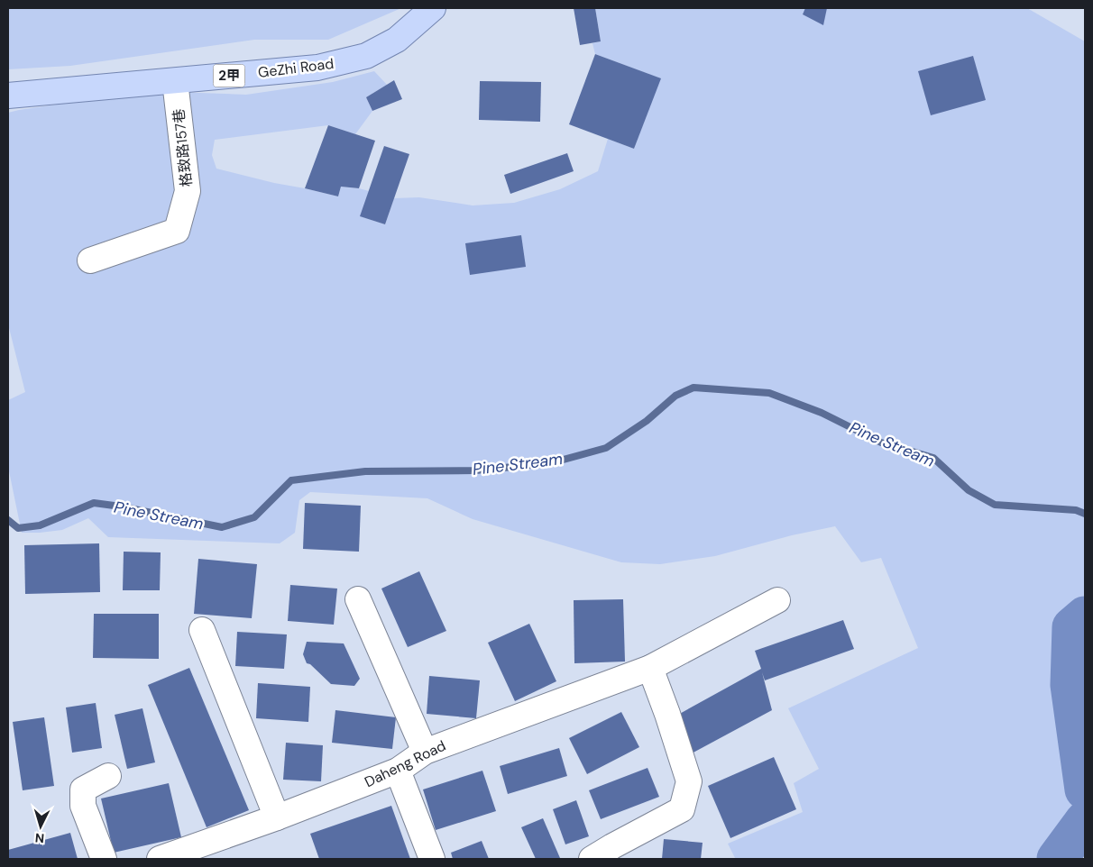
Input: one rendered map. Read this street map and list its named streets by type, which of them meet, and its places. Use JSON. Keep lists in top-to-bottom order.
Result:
{
  "streets": {
    "main road": ["GeZhi Road", "2甲"],
    "street": ["格致路157巷", "Daheng Road"]
  },
  "crossings": [
    ["GeZhi Road", "格致路157巷"]
  ],
  "water": ["Pine Stream"],
  "north": "bottom"
}
